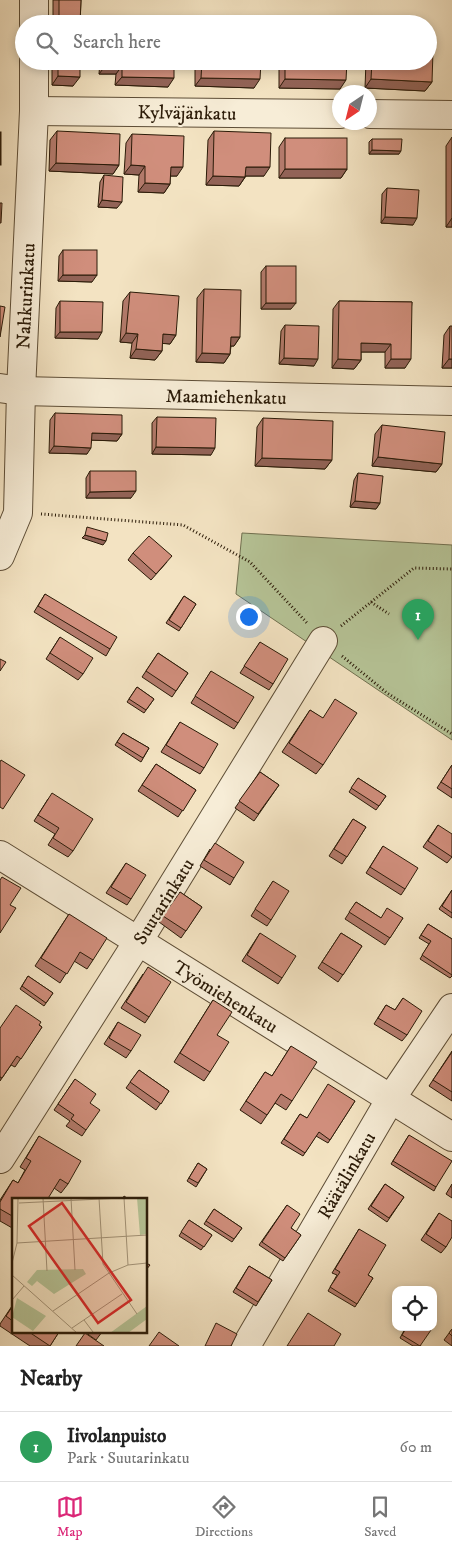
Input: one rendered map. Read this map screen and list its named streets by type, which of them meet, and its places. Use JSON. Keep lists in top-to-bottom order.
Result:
{
  "streets": {
    "street": [
      "Kylväjänkatu",
      "Nahkurinkatu",
      "Maamiehenkatu",
      "Suutarinkatu",
      "Työmiehenkatu",
      "Räätälinkatu"
    ]
  },
  "crossings": [
    ["Kylväjänkatu", "Nahkurinkatu"],
    ["Nahkurinkatu", "Maamiehenkatu"],
    ["Suutarinkatu", "Työmiehenkatu"],
    ["Työmiehenkatu", "Räätälinkatu"]
  ],
  "north": "bottom left",
  "page": {
    "search": "Search here",
    "pins": "1",
    "heading": "Nearby",
    "list": [
      {
        "mark": "1",
        "name": "Iivolanpuisto",
        "note": "Park · Suutarinkatu",
        "value": "60 m"
      }
    ],
    "nav": ["Map", "Directions", "Saved"]
  }
}
